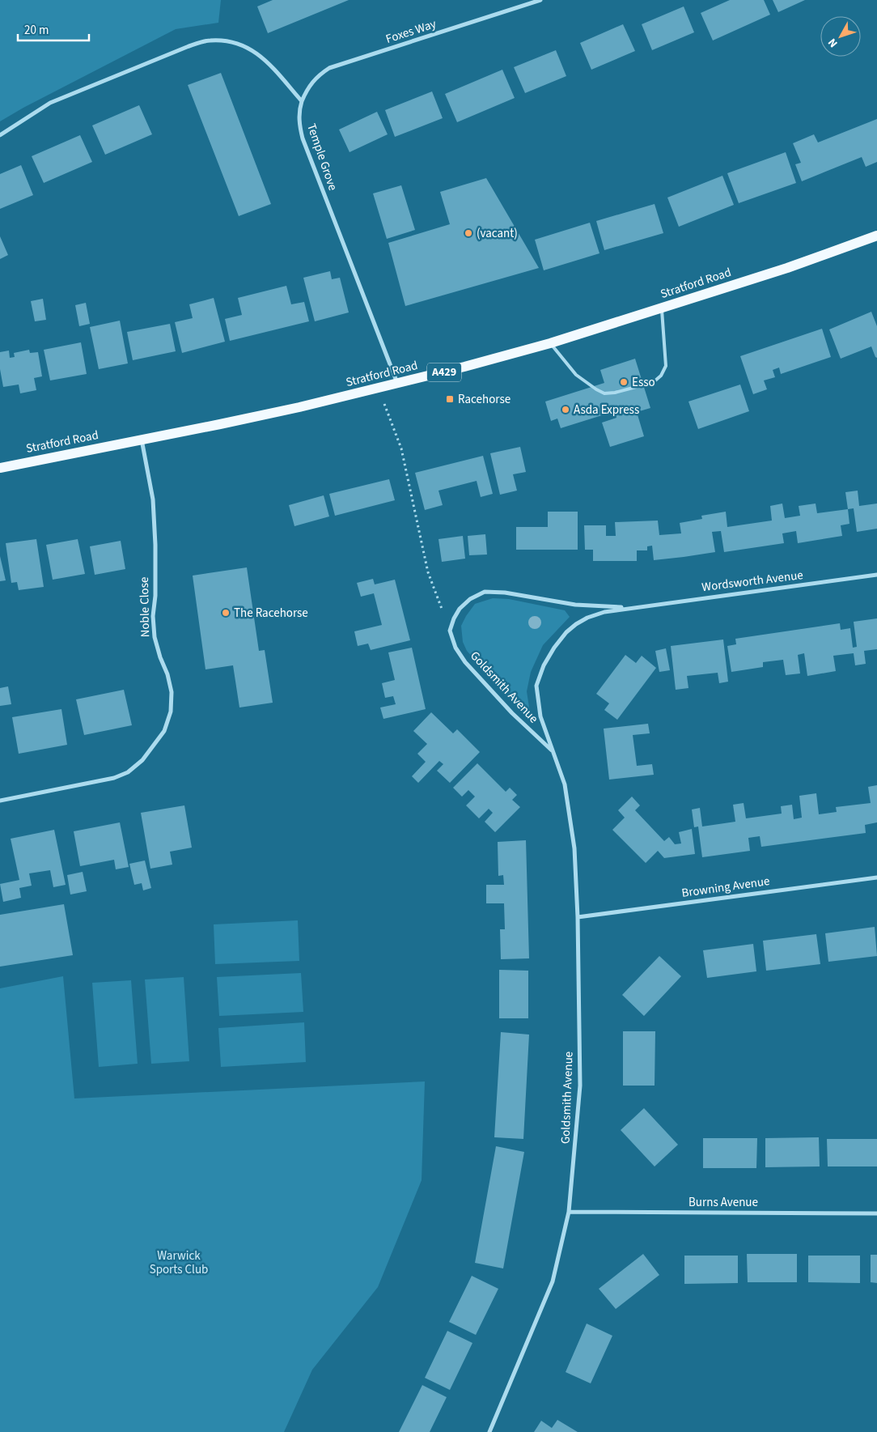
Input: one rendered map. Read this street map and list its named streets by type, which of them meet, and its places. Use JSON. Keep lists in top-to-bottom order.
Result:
{
  "streets": {
    "main road": ["Stratford Road", "A429"],
    "street": [
      "Foxes Way",
      "Temple Grove",
      "Wordsworth Avenue",
      "Noble Close",
      "Goldsmith Avenue",
      "Browning Avenue",
      "Burns Avenue"
    ]
  },
  "crossings": [
    ["Foxes Way", "Temple Grove"],
    ["Temple Grove", "Stratford Road"],
    ["Stratford Road", "Noble Close"],
    ["Wordsworth Avenue", "Goldsmith Avenue"],
    ["Goldsmith Avenue", "Browning Avenue"],
    ["Goldsmith Avenue", "Burns Avenue"]
  ],
  "parks": ["Warwick Sports Club"],
  "places": {
    "other": [
      "(vacant)",
      "Esso",
      "Asda Express",
      "The Racehorse"
    ],
    "transit": ["Racehorse"]
  },
  "scale_bar": "20 m",
  "north": "bottom left"
}
